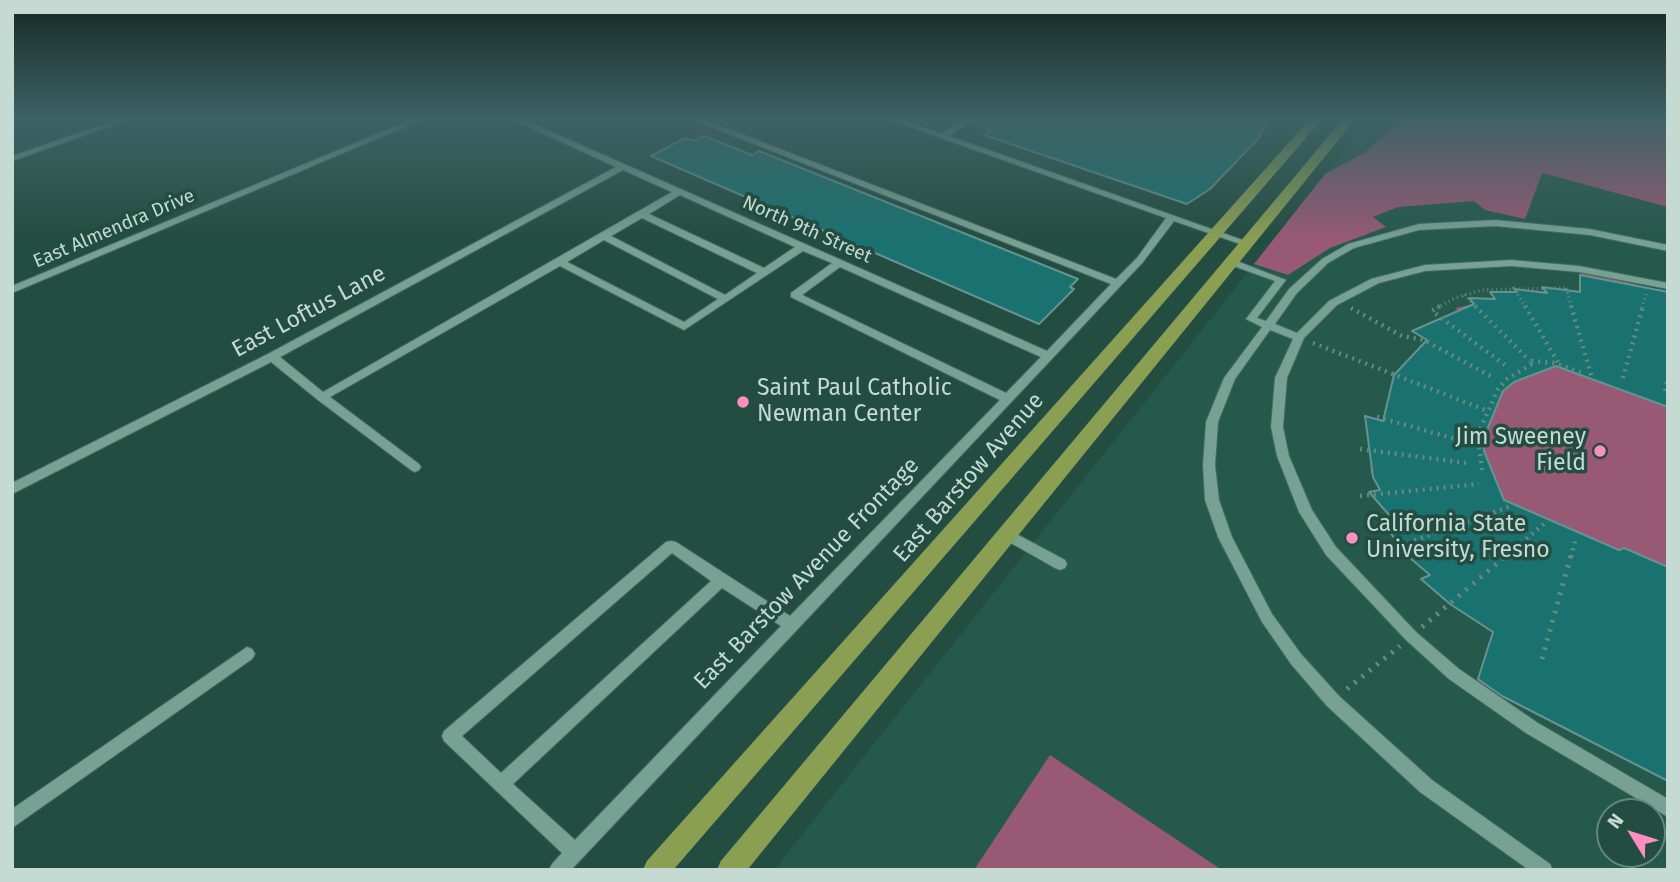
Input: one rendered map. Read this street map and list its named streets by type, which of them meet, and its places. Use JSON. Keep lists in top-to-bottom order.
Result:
{
  "streets": {
    "main road": ["East Barstow Avenue"],
    "street": [
      "East Almendra Drive",
      "North 9th Street",
      "East Loftus Lane",
      "East Barstow Avenue Frontage"
    ]
  },
  "crossings": [
    ["North 9th Street", "East Loftus Lane"],
    ["North 9th Street", "East Barstow Avenue Frontage"]
  ],
  "places": ["Saint Paul Catholic Newman Center", "Jim Sweeney Field", "California State University, Fresno"],
  "north": "top left"
}
